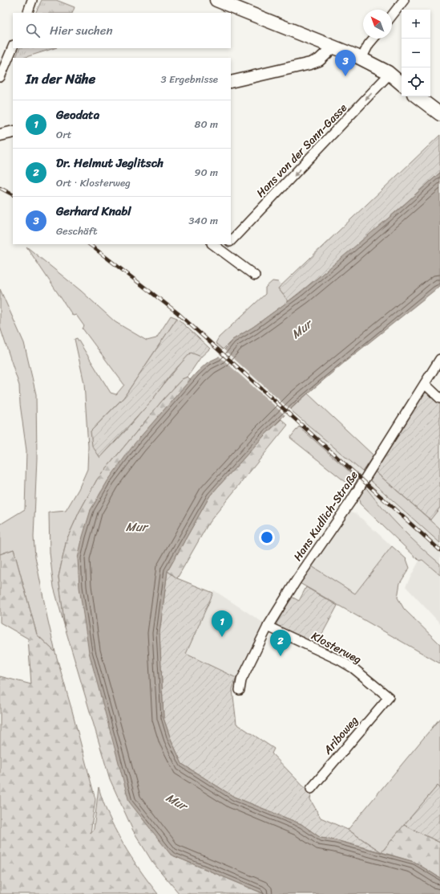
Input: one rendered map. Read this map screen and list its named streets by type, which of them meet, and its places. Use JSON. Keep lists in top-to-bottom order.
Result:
{
  "streets": {
    "street": [
      "Hans von der Sann-Gasse",
      "Hans Kudlich-Straße",
      "Klosterweg",
      "Ariboweg"
    ]
  },
  "crossings": [
    ["Hans Kudlich-Straße", "Klosterweg"],
    ["Klosterweg", "Ariboweg"]
  ],
  "one_way": ["Hans von der Sann-Gasse"],
  "water": ["Mur"],
  "north": "top left",
  "page": {
    "map_buttons": ["+", "−"],
    "search": "Hier suchen",
    "pins": ["3", "1", "2"],
    "heading": ["In der Nähe", "3 Ergebnisse"],
    "list": [
      {
        "mark": "1",
        "name": "Geodata",
        "note": "Ort",
        "value": "80 m"
      },
      {
        "mark": "2",
        "name": "Dr. Helmut Jeglitsch",
        "note": "Ort · Klosterweg",
        "value": "90 m"
      },
      {
        "mark": "3",
        "name": "Gerhard Knabl",
        "note": "Geschäft",
        "value": "340 m"
      }
    ]
  }
}
